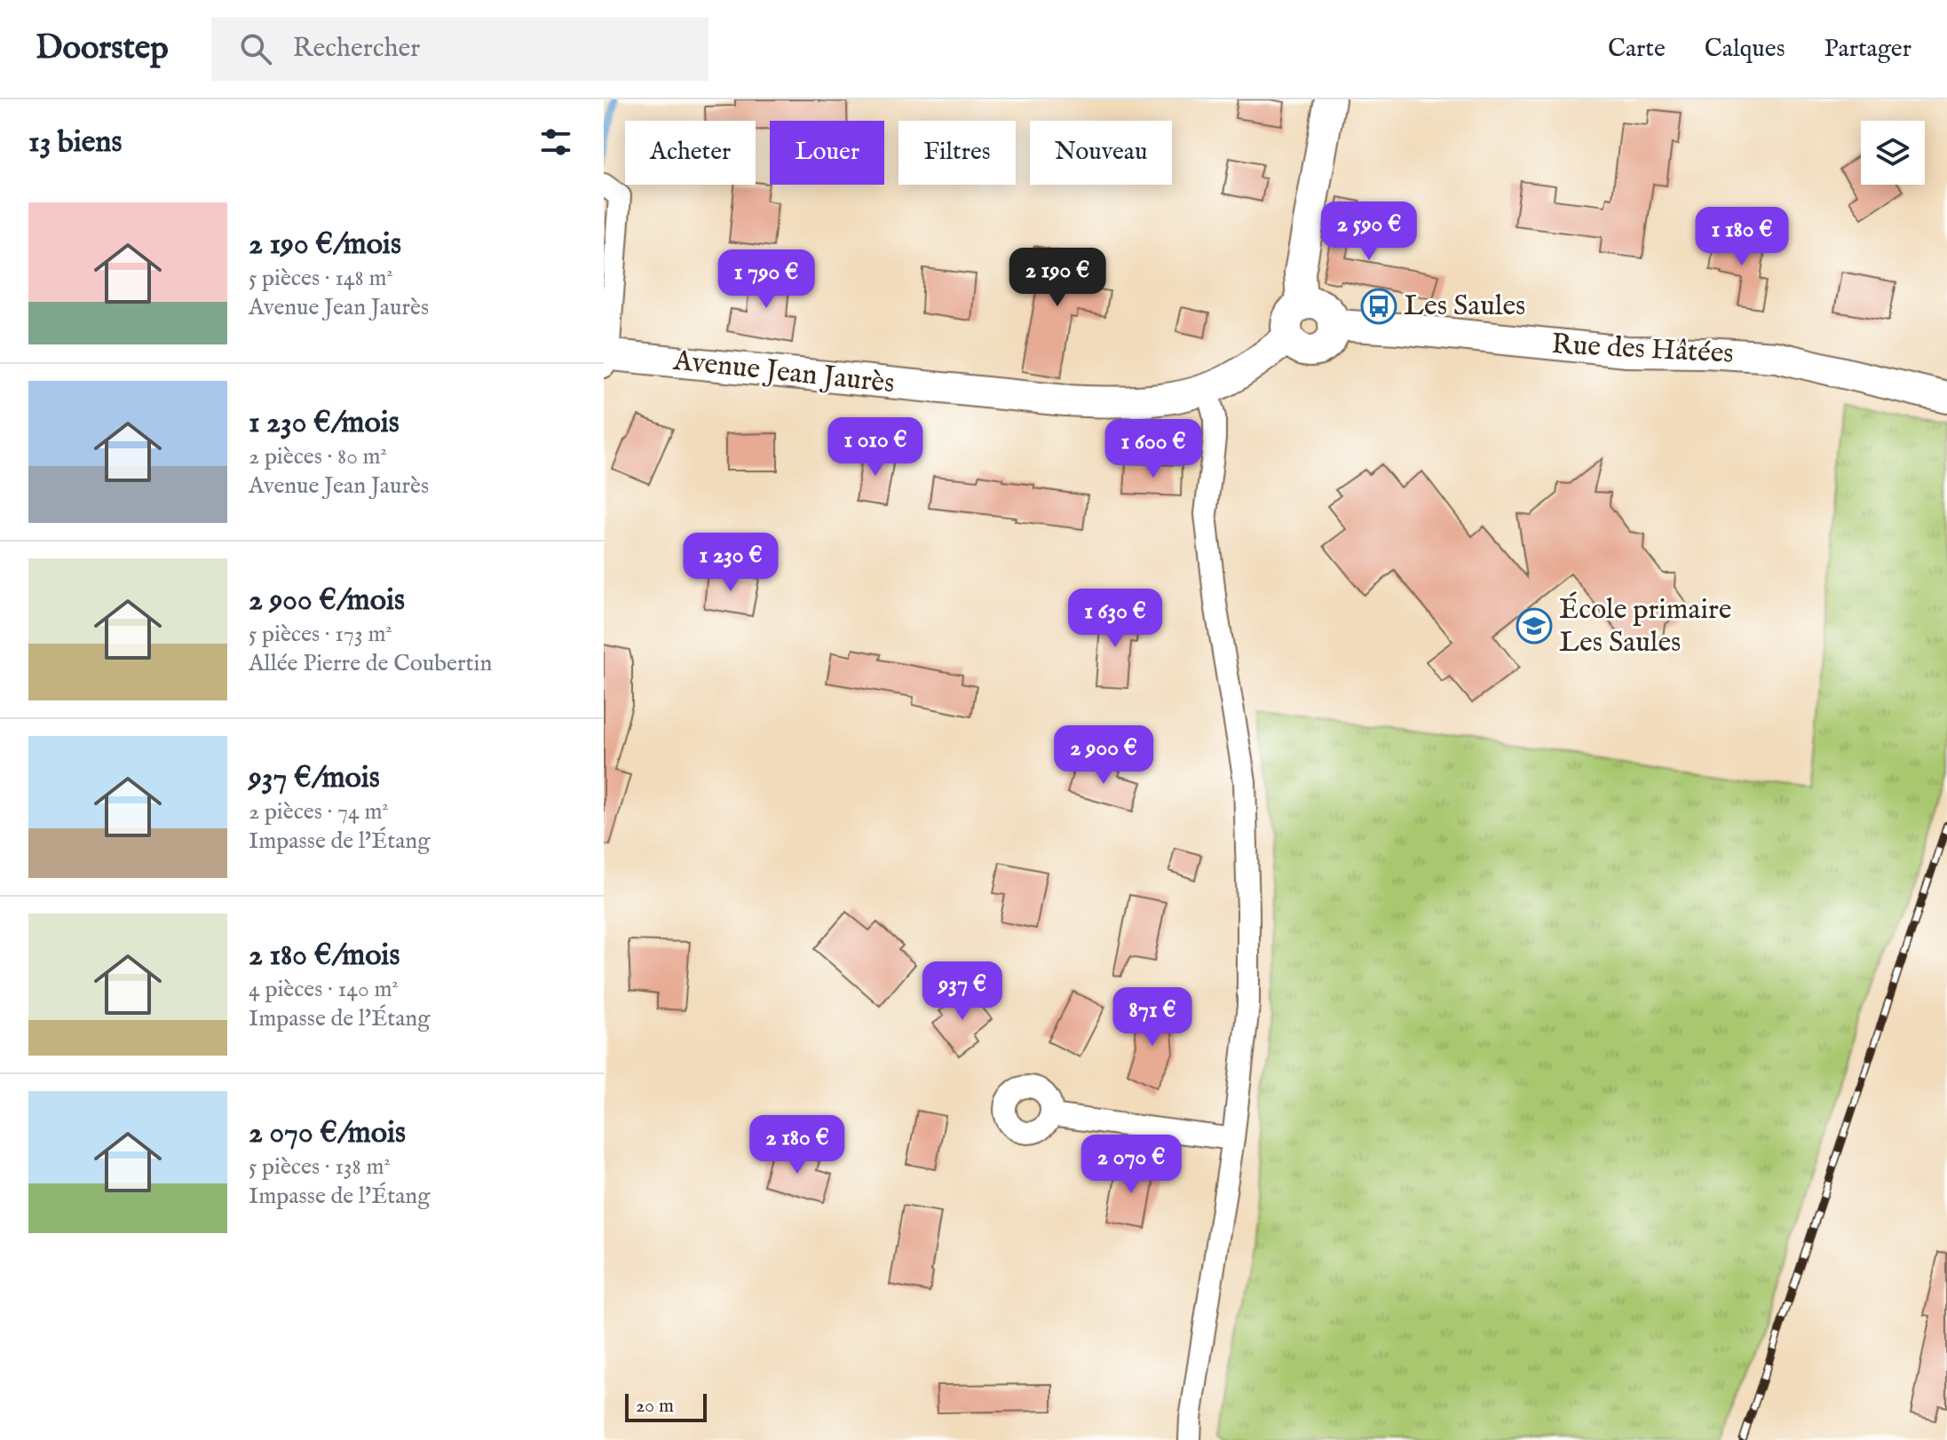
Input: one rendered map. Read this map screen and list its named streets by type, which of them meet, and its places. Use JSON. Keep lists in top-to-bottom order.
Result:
{
  "streets": {
    "street": ["Rue des Hâtées", "Avenue Jean Jaurès"]
  },
  "crossings": [
    ["Rue des Hâtées", "Avenue Jean Jaurès"]
  ],
  "places": {
    "bus stop": ["Les Saules"],
    "school or university": ["École primaire Les Saules"]
  },
  "scale_bar": "20 m",
  "page": {
    "header": "Doorstep",
    "search": "Rechercher",
    "nav": ["Carte", "Calques", "Partager"],
    "heading": "13 biens",
    "chip": [
      "Acheter",
      "Louer",
      "Filtres",
      "Nouveau"
    ],
    "list": [
      {
        "name": "2 190 €/mois",
        "note": "5 pièces · 148 m² · Avenue Jean Jaurès"
      },
      {
        "name": "1 230 €/mois",
        "note": "2 pièces · 80 m² · Avenue Jean Jaurès"
      },
      {
        "name": "2 900 €/mois",
        "note": "5 pièces · 173 m² · Allée Pierre de Coubertin"
      },
      {
        "name": "937 €/mois",
        "note": "2 pièces · 74 m² · Impasse de l'Étang"
      },
      {
        "name": "2 180 €/mois",
        "note": "4 pièces · 140 m² · Impasse de l'Étang"
      },
      {
        "name": "2 070 €/mois",
        "note": "5 pièces · 138 m² · Impasse de l'Étang"
      }
    ],
    "price": [
      "2 590 €",
      "1 180 €",
      "2 190 €",
      "1 790 €",
      "1 010 €",
      "1 600 €",
      "1 230 €",
      "1 630 €",
      "2 900 €",
      "937 €",
      "871 €",
      "2 180 €",
      "2 070 €"
    ],
    "scale": "20 m"
  }
}
